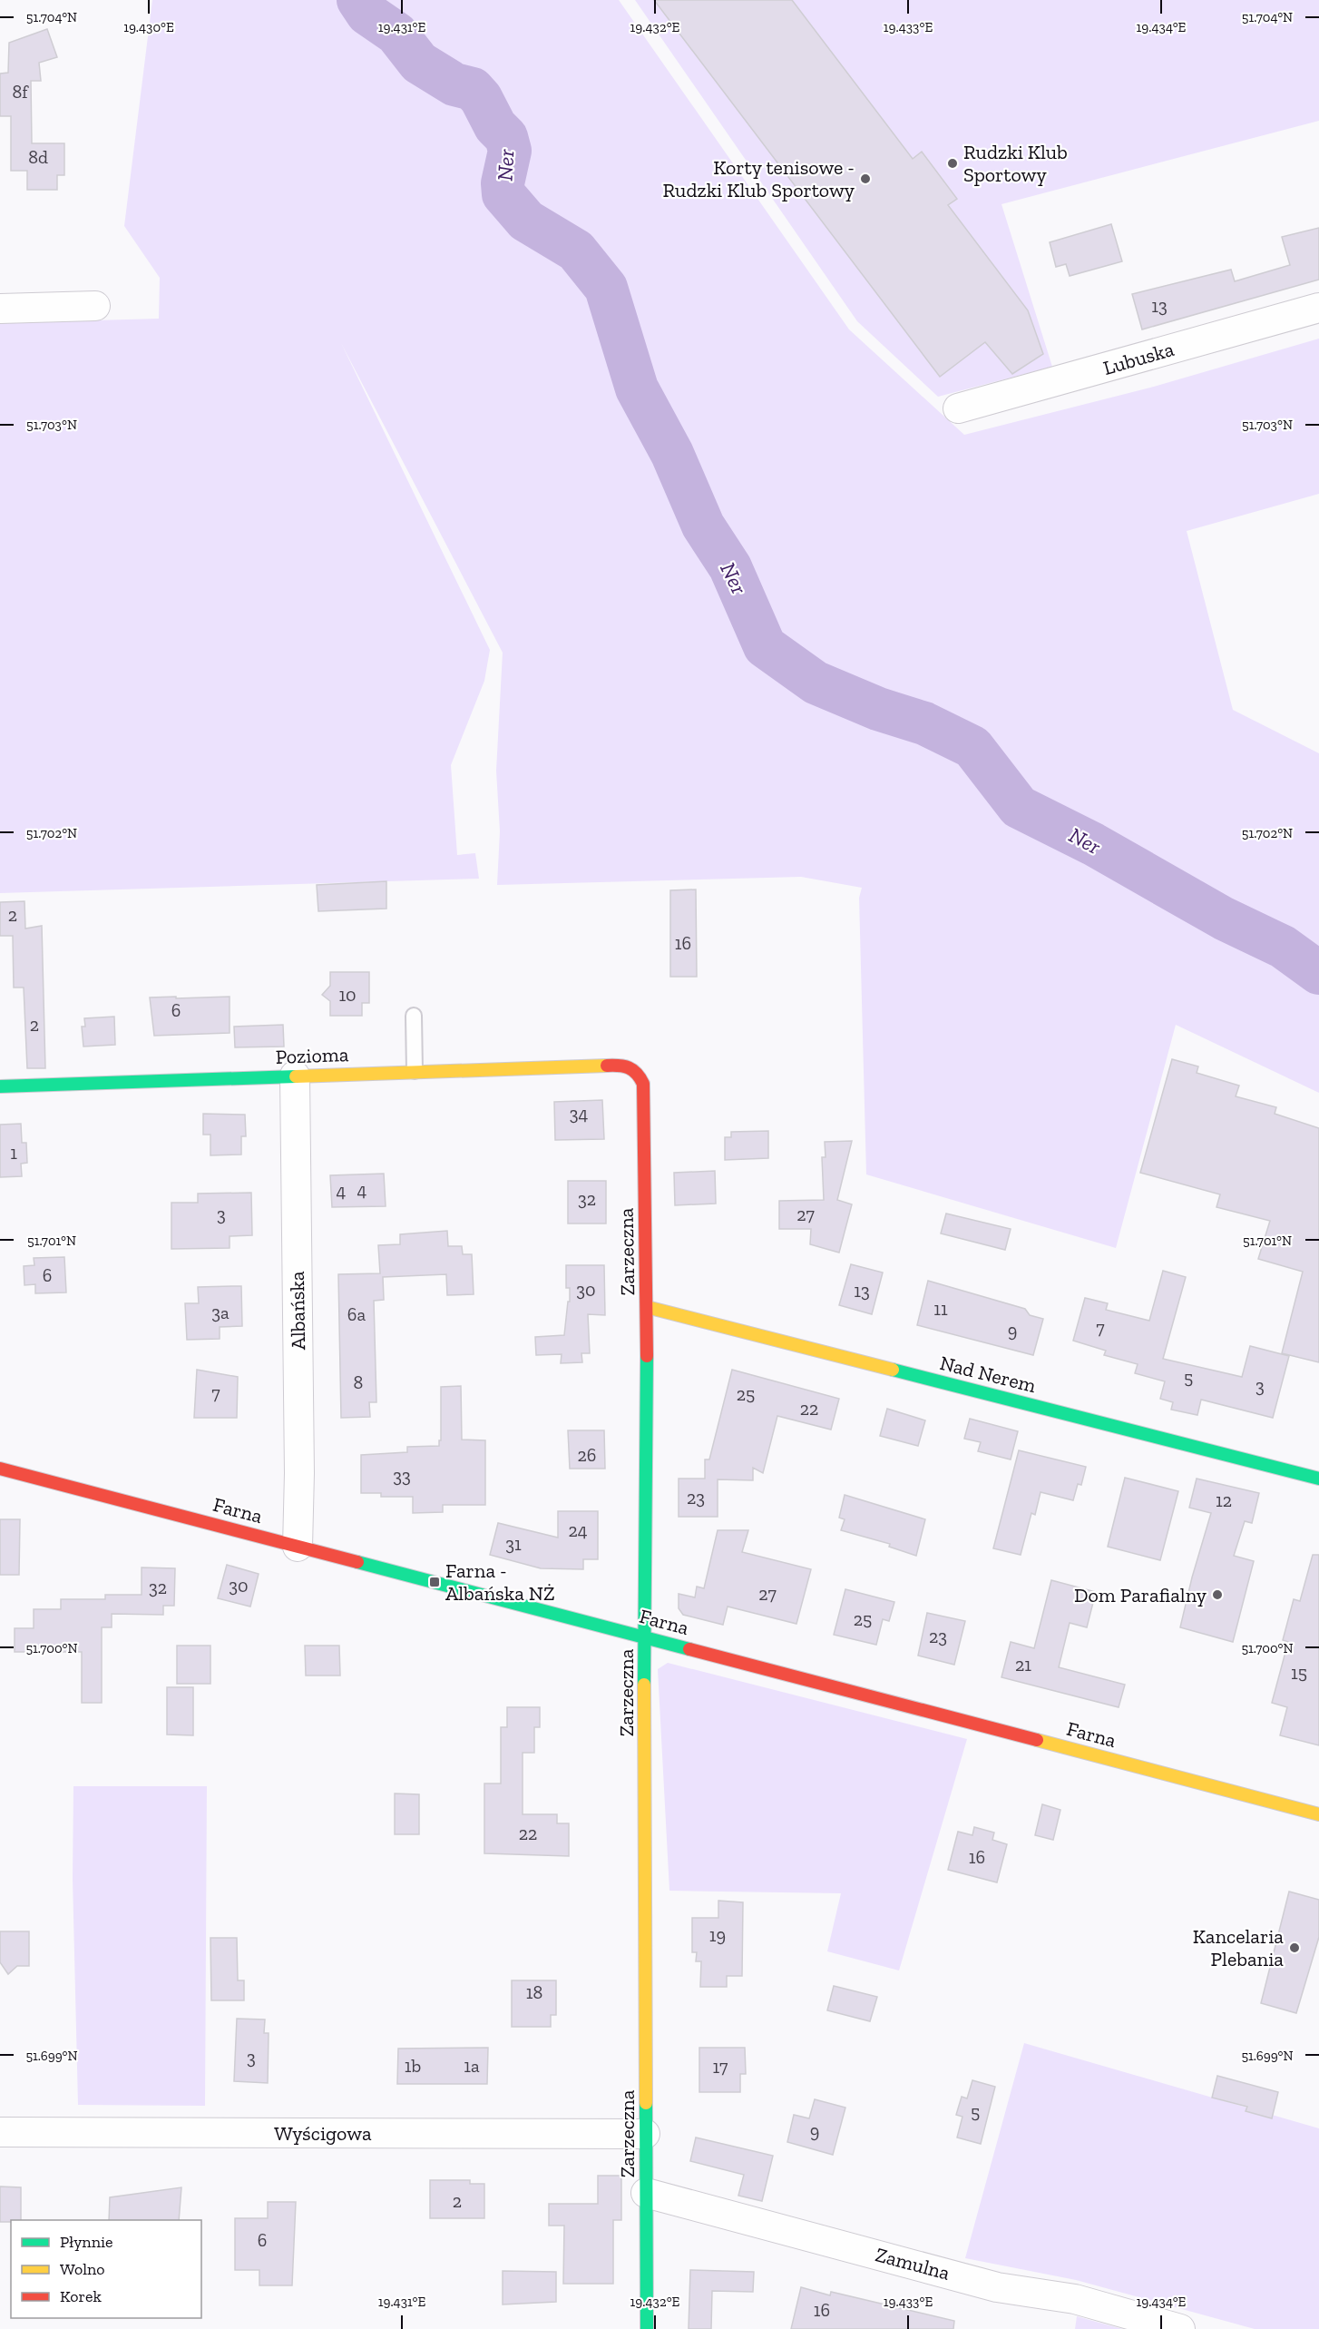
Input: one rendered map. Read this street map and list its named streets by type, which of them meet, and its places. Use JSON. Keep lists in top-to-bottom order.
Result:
{
  "streets": {
    "street": [
      "Lubuska",
      "Pozioma",
      "Zarzeczna",
      "Albańska",
      "Nad Nerem",
      "Farna",
      "Wyścigowa",
      "Zamulna"
    ]
  },
  "crossings": [
    ["Pozioma", "Zarzeczna"],
    ["Pozioma", "Albańska"],
    ["Zarzeczna", "Nad Nerem"],
    ["Zarzeczna", "Farna"],
    ["Zarzeczna", "Wyścigowa"],
    ["Zarzeczna", "Zamulna"],
    ["Albańska", "Farna"]
  ],
  "water": ["Ner"],
  "places": {
    "other": [
      "Rudzki Klub Sportowy",
      "Korty tenisowe - Rudzki Klub Sportowy",
      "Dom Parafialny",
      "Kancelaria Plebania"
    ],
    "transit": ["Farna - Albańska NŻ"]
  },
  "house_numbers": [
    "8f",
    "8d",
    "13",
    "2",
    "16",
    "10",
    "6",
    "2",
    "34",
    "1",
    "4",
    "4",
    "32",
    "3",
    "27",
    "6",
    "30",
    "13",
    "11",
    "3a",
    "6a",
    "7",
    "9",
    "5",
    "8",
    "3",
    "7",
    "25",
    "22",
    "26",
    "33",
    "23",
    "12",
    "24",
    "31",
    "30",
    "32",
    "27",
    "25",
    "23",
    "21",
    "15",
    "22",
    "16",
    "19",
    "18",
    "3",
    "1b",
    "1a",
    "17",
    "5",
    "9",
    "2",
    "6",
    "16"
  ],
  "legend": ["Płynnie", "Wolno", "Korek"],
  "coordinates": [
    "51.704°N",
    "19.430°E",
    "19.431°E",
    "19.432°E",
    "19.433°E",
    "19.434°E",
    "51.703°N",
    "51.702°N",
    "51.701°N",
    "51.700°N",
    "51.699°N"
  ]
}
